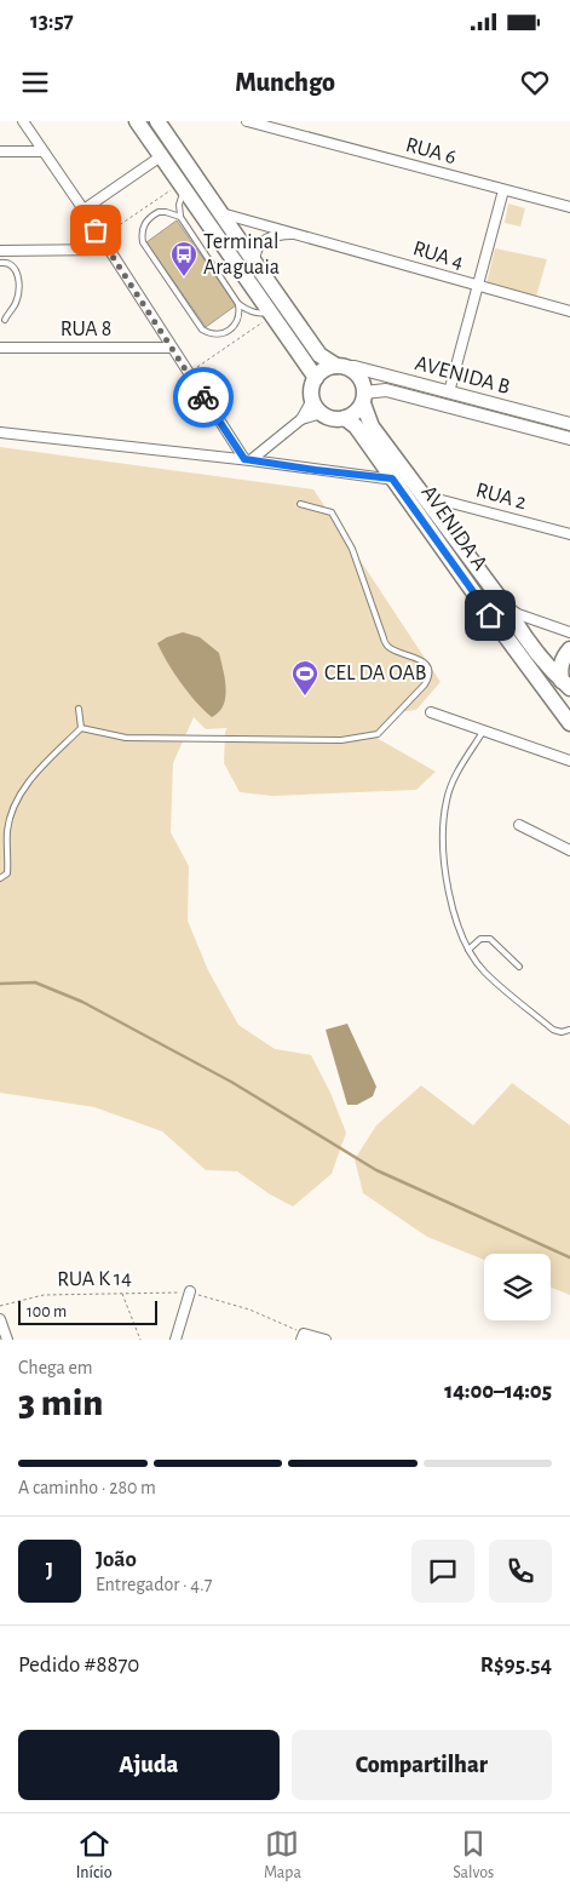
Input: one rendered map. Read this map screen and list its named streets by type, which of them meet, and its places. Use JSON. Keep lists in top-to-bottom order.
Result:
{
  "streets": {
    "main road": ["AVENIDA A"],
    "street": [
      "RUA 6",
      "RUA 4",
      "RUA 8",
      "AVENIDA B",
      "RUA 2"
    ],
    "path": ["RUA K 14"]
  },
  "crossings": [
    ["AVENIDA B", "AVENIDA A"],
    ["RUA 2", "AVENIDA A"]
  ],
  "places": {
    "bus stop": ["Terminal Araguaia"],
    "sports": ["CEL DA OAB"]
  },
  "scale_bar": "100 m",
  "page": {
    "status": "13:57",
    "header": "Munchgo",
    "scale": "100 m",
    "heading": ["3 min", "Chega em", "14:00–14:05"],
    "panel": [
      "João",
      "Entregador · 4.7",
      "Pedido #8870",
      "R$95.54"
    ],
    "bar": "A caminho · 280 m",
    "round": "J",
    "buttons": ["Ajuda", "Compartilhar"],
    "tabs": ["Início", "Mapa", "Salvos"]
  }
}
